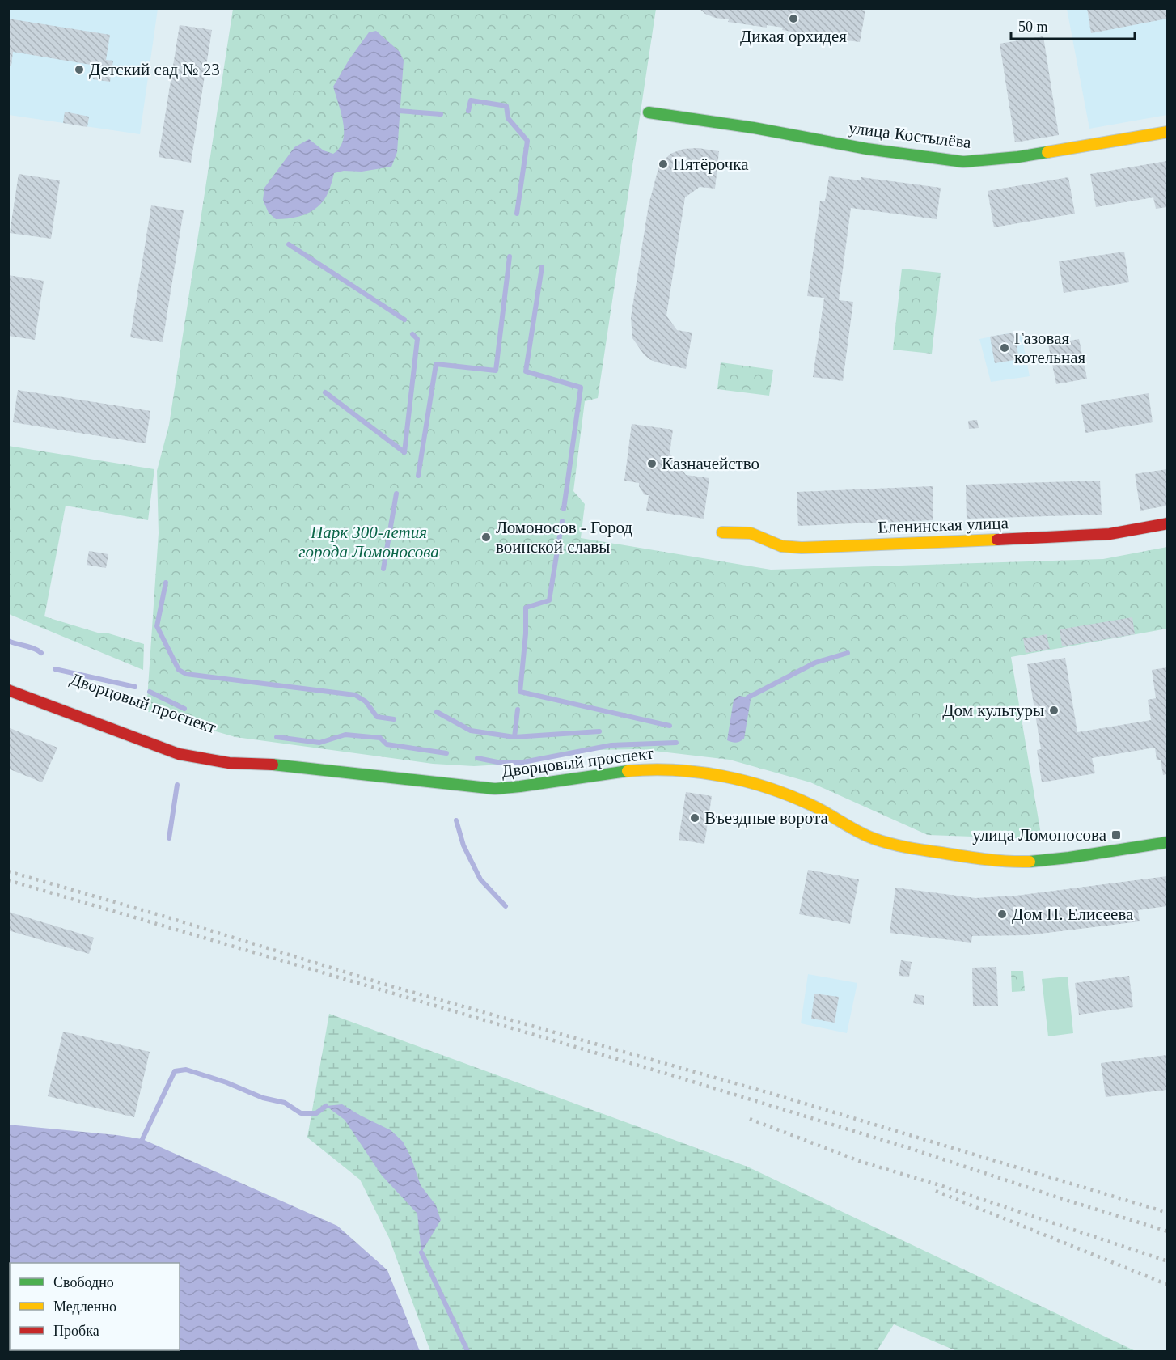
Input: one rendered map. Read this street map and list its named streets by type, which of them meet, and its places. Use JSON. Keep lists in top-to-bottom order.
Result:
{
  "streets": {
    "main road": ["улица Костылёва", "Еленинская улица", "Дворцовый проспект"]
  },
  "parks": ["Парк 300-летия города Ломоносова"],
  "places": {
    "other": [
      "Дикая орхидея",
      "Детский сад № 23",
      "Пятёрочка",
      "Газовая котельная",
      "Казначейство",
      "Ломоносов - Город воинской славы",
      "Дом культуры",
      "Въездные ворота",
      "Дом П. Елисеева"
    ],
    "transit": ["улица Ломоносова"]
  },
  "legend": ["Свободно", "Медленно", "Пробка"],
  "scale_bar": "50 m"
}
